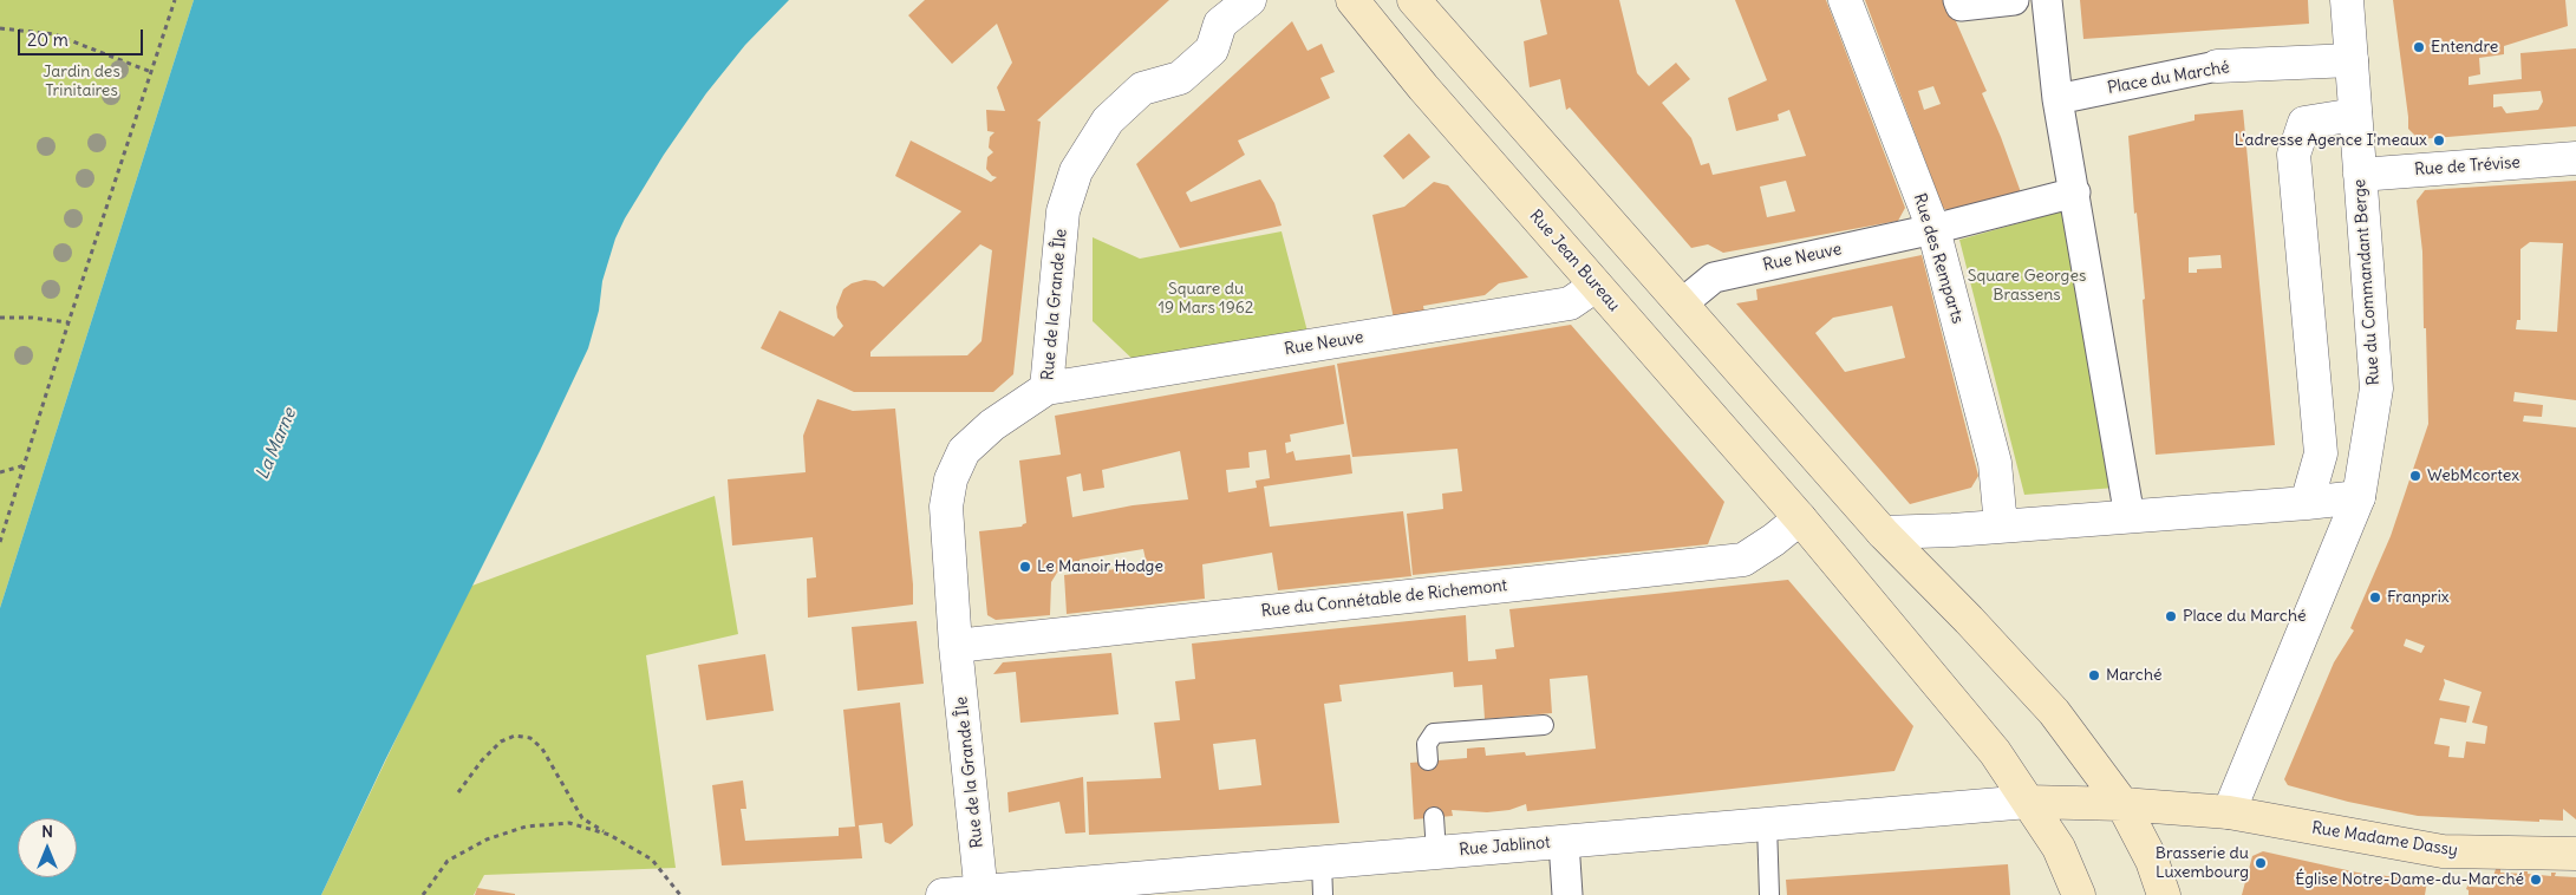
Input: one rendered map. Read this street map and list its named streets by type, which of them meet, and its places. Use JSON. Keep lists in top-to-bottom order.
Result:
{
  "streets": {
    "main road": ["Rue Jean Bureau", "Rue Madame Dassy"],
    "street": [
      "Place du Marché",
      "Rue de Trévise",
      "Rue Neuve",
      "Rue des Remparts",
      "Rue du Commandant Berge",
      "Rue de la Grande Île",
      "Rue du Connétable de Richemont",
      "Rue Jablinot"
    ]
  },
  "crossings": [
    ["Place du Marché", "Rue du Commandant Berge"],
    ["Rue de Trévise", "Rue du Commandant Berge"],
    ["Rue Neuve", "Rue des Remparts"],
    ["Rue Neuve", "Rue Jean Bureau"],
    ["Rue Neuve", "Rue de la Grande Île"],
    ["Rue Jean Bureau", "Rue du Connétable de Richemont"],
    ["Rue Jean Bureau", "Rue Madame Dassy"],
    ["Rue Jean Bureau", "Rue Jablinot"],
    ["Rue du Commandant Berge", "Rue Madame Dassy"],
    ["Rue de la Grande Île", "Rue du Connétable de Richemont"],
    ["Rue de la Grande Île", "Rue Jablinot"],
    ["Rue Madame Dassy", "Rue Jablinot"]
  ],
  "water": ["La Marne"],
  "parks": ["Jardin des Trinitaires", "Square Georges Brassens", "Square du 19 Mars 1962"],
  "places": [
    "Entendre",
    "L'adresse Agence I'meaux",
    "WebMcortex",
    "Le Manoir Hodge",
    "Franprix",
    "Place du Marché",
    "Marché",
    "Brasserie du Luxembourg",
    "Église Notre-Dame-du-Marché"
  ],
  "scale_bar": "20 m",
  "north": "top"
}
